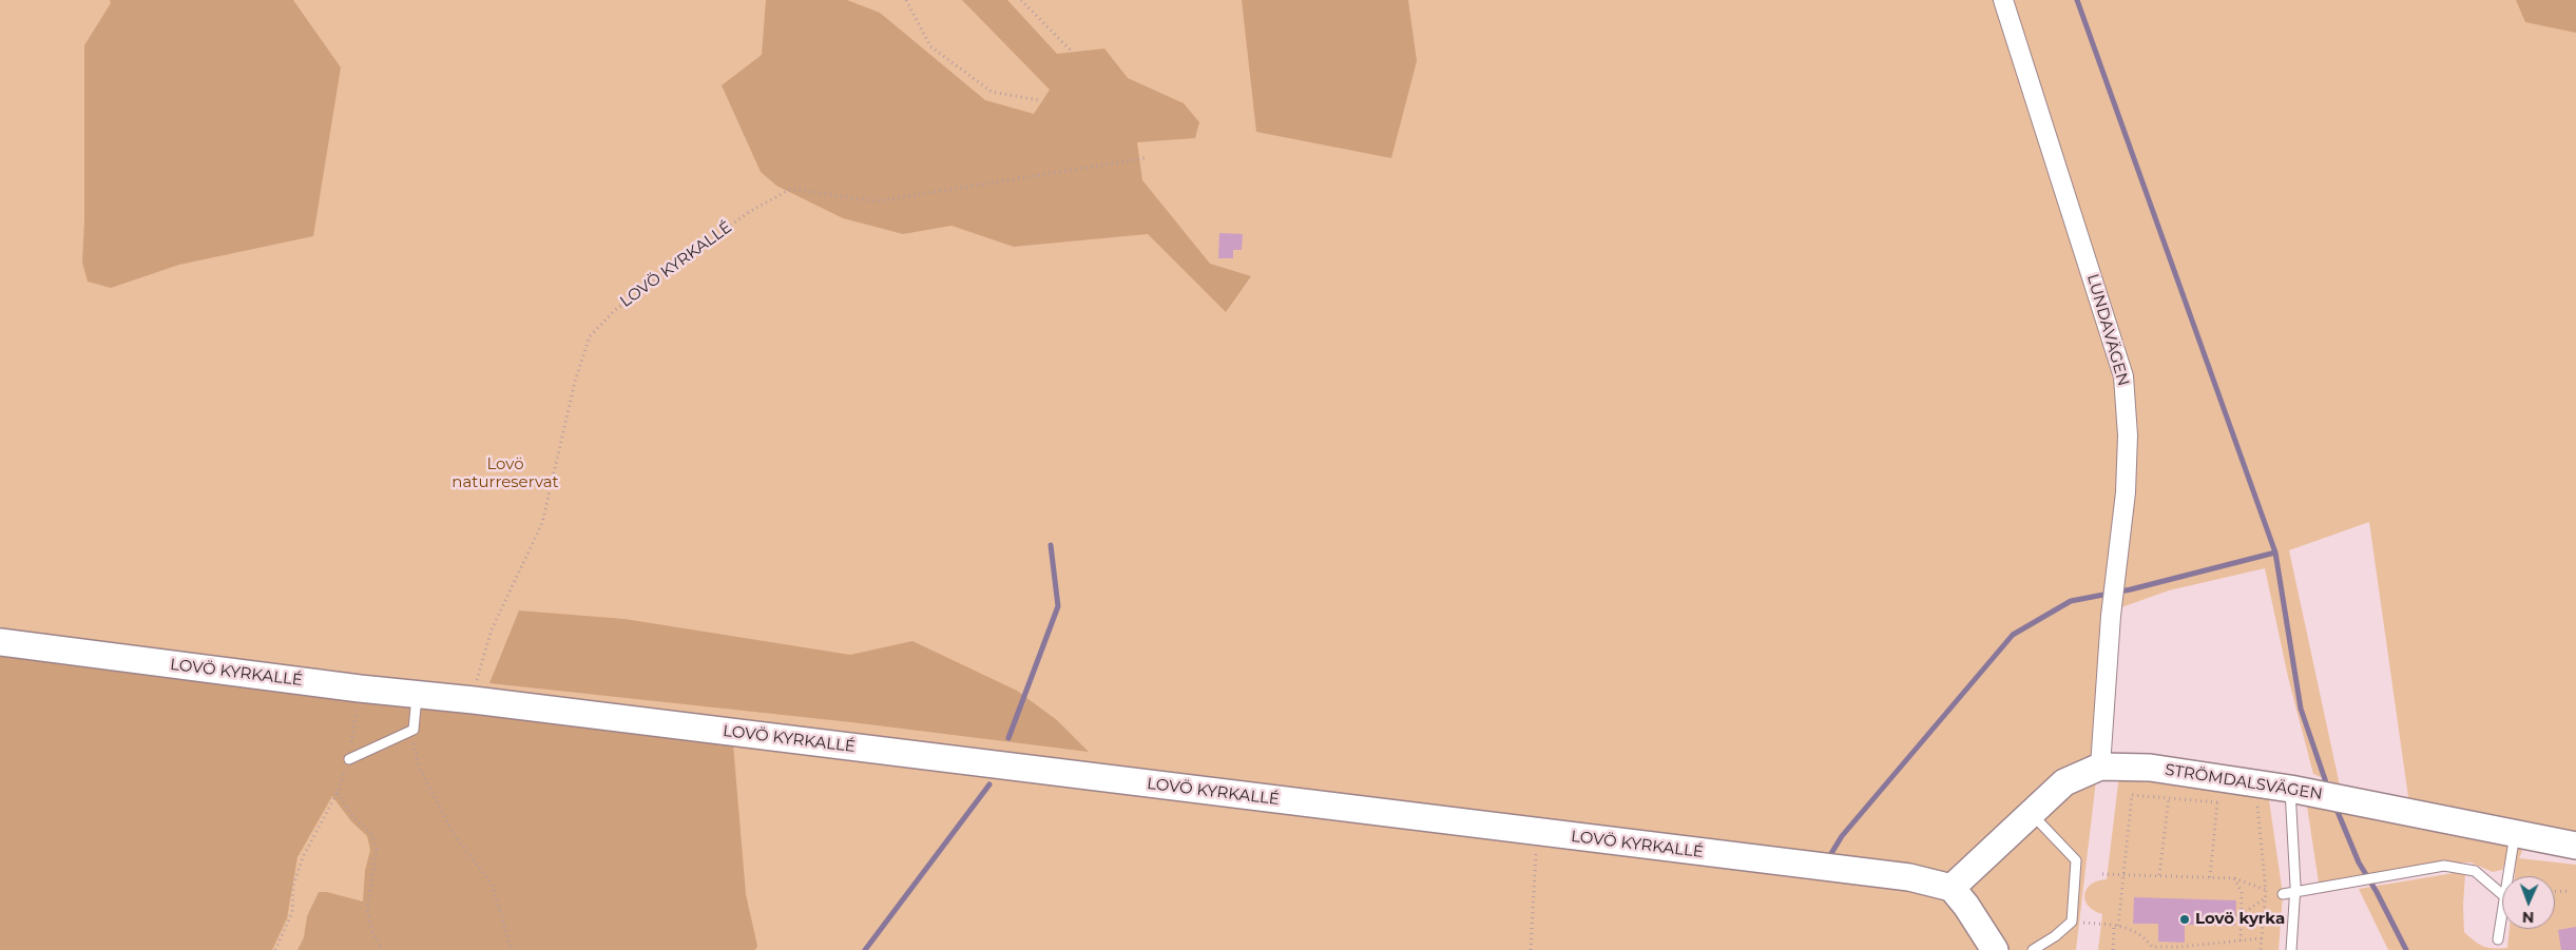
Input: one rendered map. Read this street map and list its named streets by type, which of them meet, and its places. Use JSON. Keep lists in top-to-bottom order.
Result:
{
  "streets": {
    "street": ["LOVÖ KYRKALLÉ", "LUNDAVÄGEN", "STRÖMDALSVÄGEN"]
  },
  "crossings": [
    ["LOVÖ KYRKALLÉ", "STRÖMDALSVÄGEN"],
    ["LUNDAVÄGEN", "STRÖMDALSVÄGEN"]
  ],
  "parks": ["Lovö naturreservat"],
  "places": ["Lovö kyrka"],
  "north": "bottom"
}
